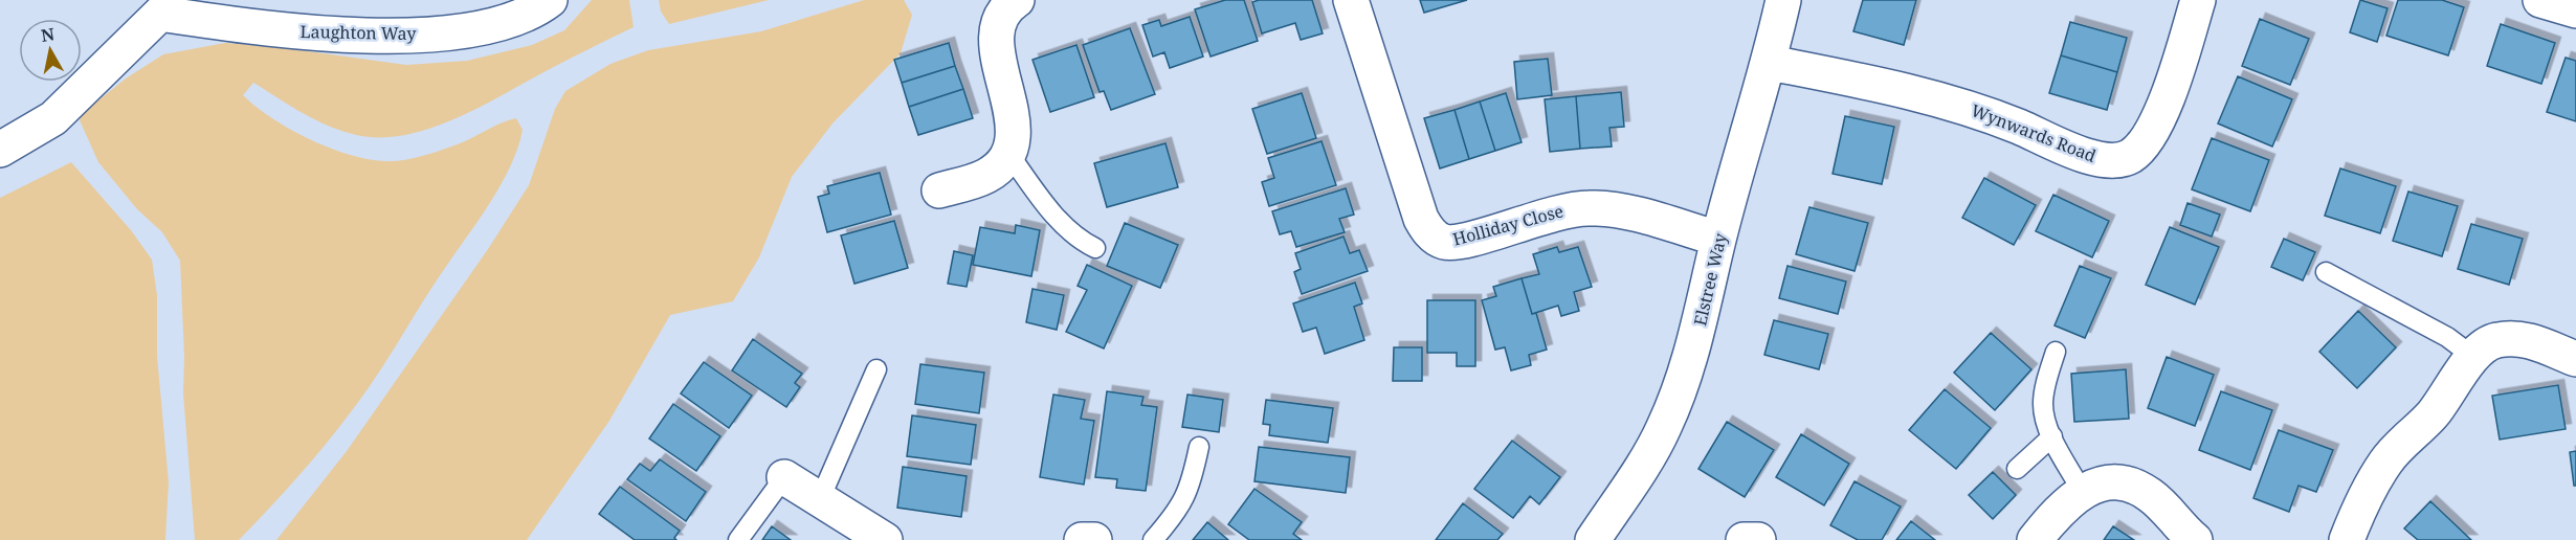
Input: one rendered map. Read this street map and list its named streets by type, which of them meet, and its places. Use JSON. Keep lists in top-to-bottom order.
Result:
{
  "streets": {
    "street": [
      "Laughton Way",
      "Wynwards Road",
      "Holliday Close",
      "Elstree Way"
    ]
  },
  "crossings": [
    ["Wynwards Road", "Elstree Way"],
    ["Holliday Close", "Elstree Way"]
  ],
  "north": "top"
}
